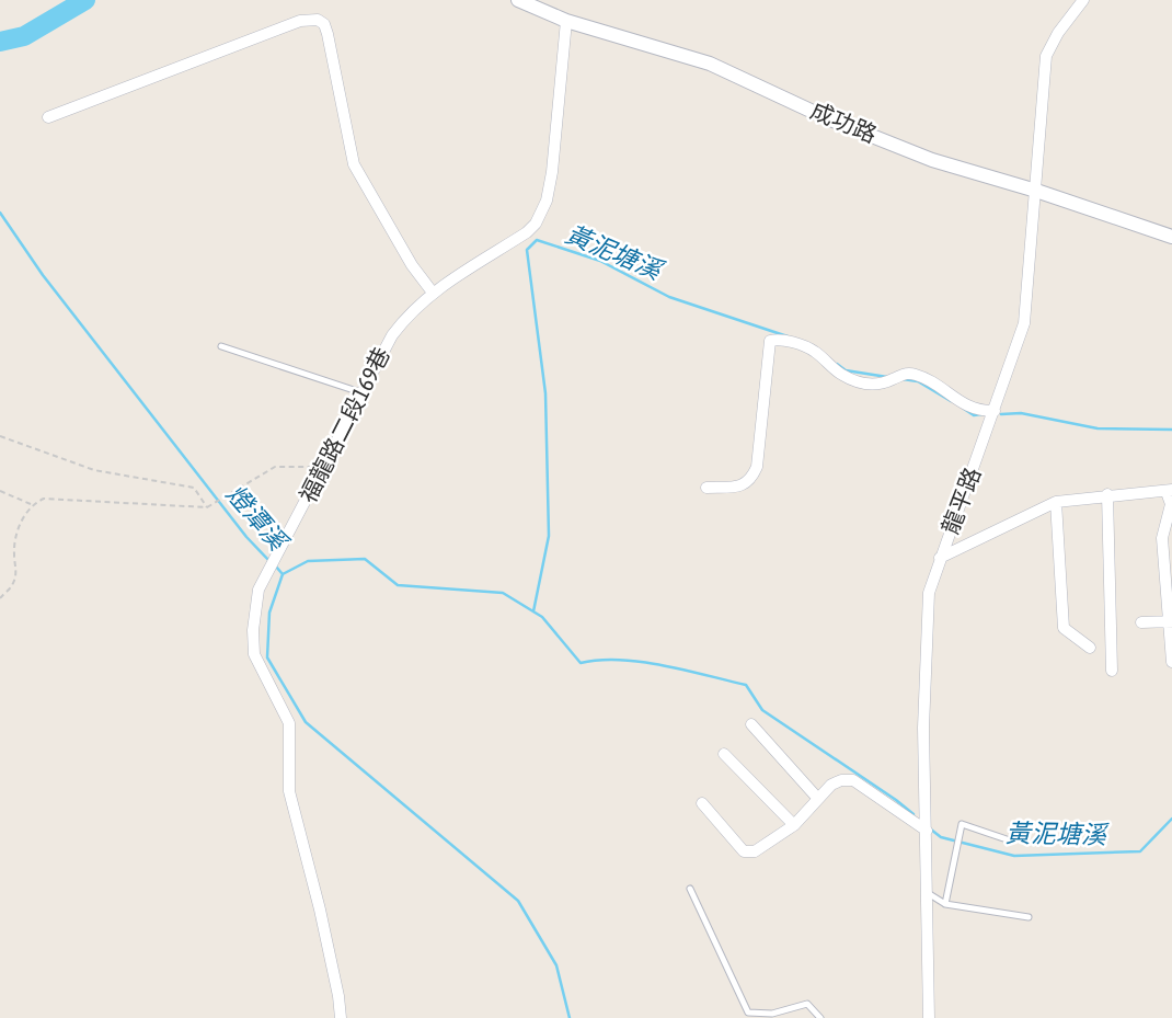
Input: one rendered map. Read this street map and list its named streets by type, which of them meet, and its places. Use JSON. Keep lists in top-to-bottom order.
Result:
{
  "streets": {
    "street": ["成功路", "福龍路二段169巷", "龍平路"]
  },
  "crossings": [
    ["成功路", "福龍路二段169巷"],
    ["成功路", "龍平路"]
  ],
  "water": ["黃泥塘溪", "燈潭溪"]
}
